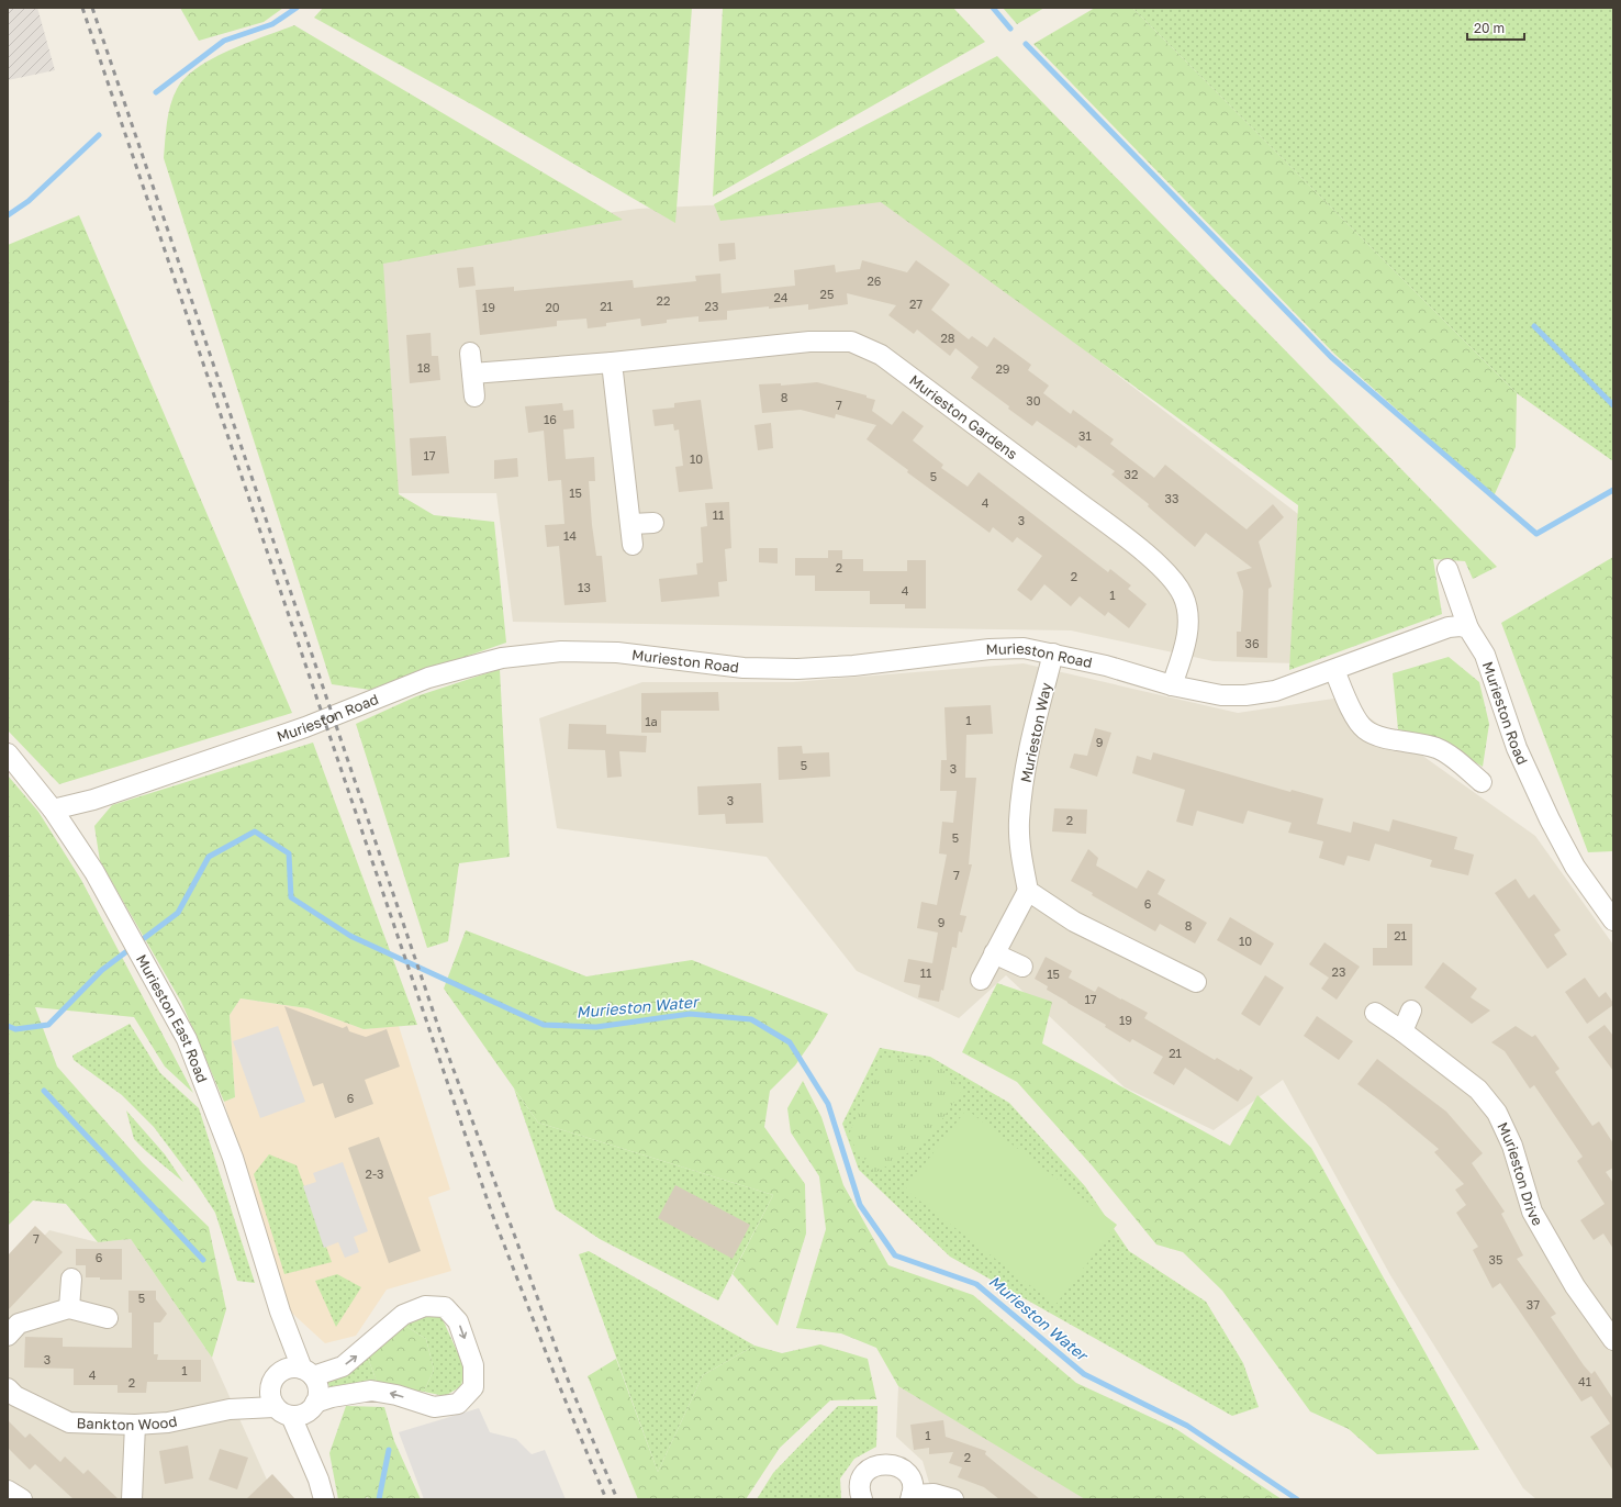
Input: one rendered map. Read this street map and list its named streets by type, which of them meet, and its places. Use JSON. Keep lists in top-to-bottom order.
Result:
{
  "streets": {
    "street": [
      "Murieston Gardens",
      "Murieston Road",
      "Murieston Way",
      "Murieston East Road",
      "Murieston Drive",
      "Bankton Wood"
    ]
  },
  "crossings": [
    ["Murieston Gardens", "Murieston Road"],
    ["Murieston Road", "Murieston Way"],
    ["Murieston Road", "Murieston East Road"]
  ],
  "water": ["Murieston Water"],
  "house_numbers": [
    "26",
    "25",
    "24",
    "22",
    "27",
    "21",
    "23",
    "19",
    "20",
    "28",
    "18",
    "29",
    "8",
    "30",
    "7",
    "16",
    "31",
    "17",
    "10",
    "32",
    "5",
    "15",
    "33",
    "4",
    "11",
    "3",
    "14",
    "2",
    "2",
    "13",
    "4",
    "1",
    "36",
    "1",
    "1a",
    "9",
    "5",
    "3",
    "3",
    "2",
    "5",
    "7",
    "6",
    "9",
    "8",
    "21",
    "10",
    "23",
    "11",
    "15",
    "17",
    "19",
    "21",
    "6",
    "2-3",
    "7",
    "6",
    "35",
    "5",
    "37",
    "3",
    "1",
    "4",
    "41",
    "2",
    "1",
    "2"
  ],
  "scale_bar": "20 m"
}
